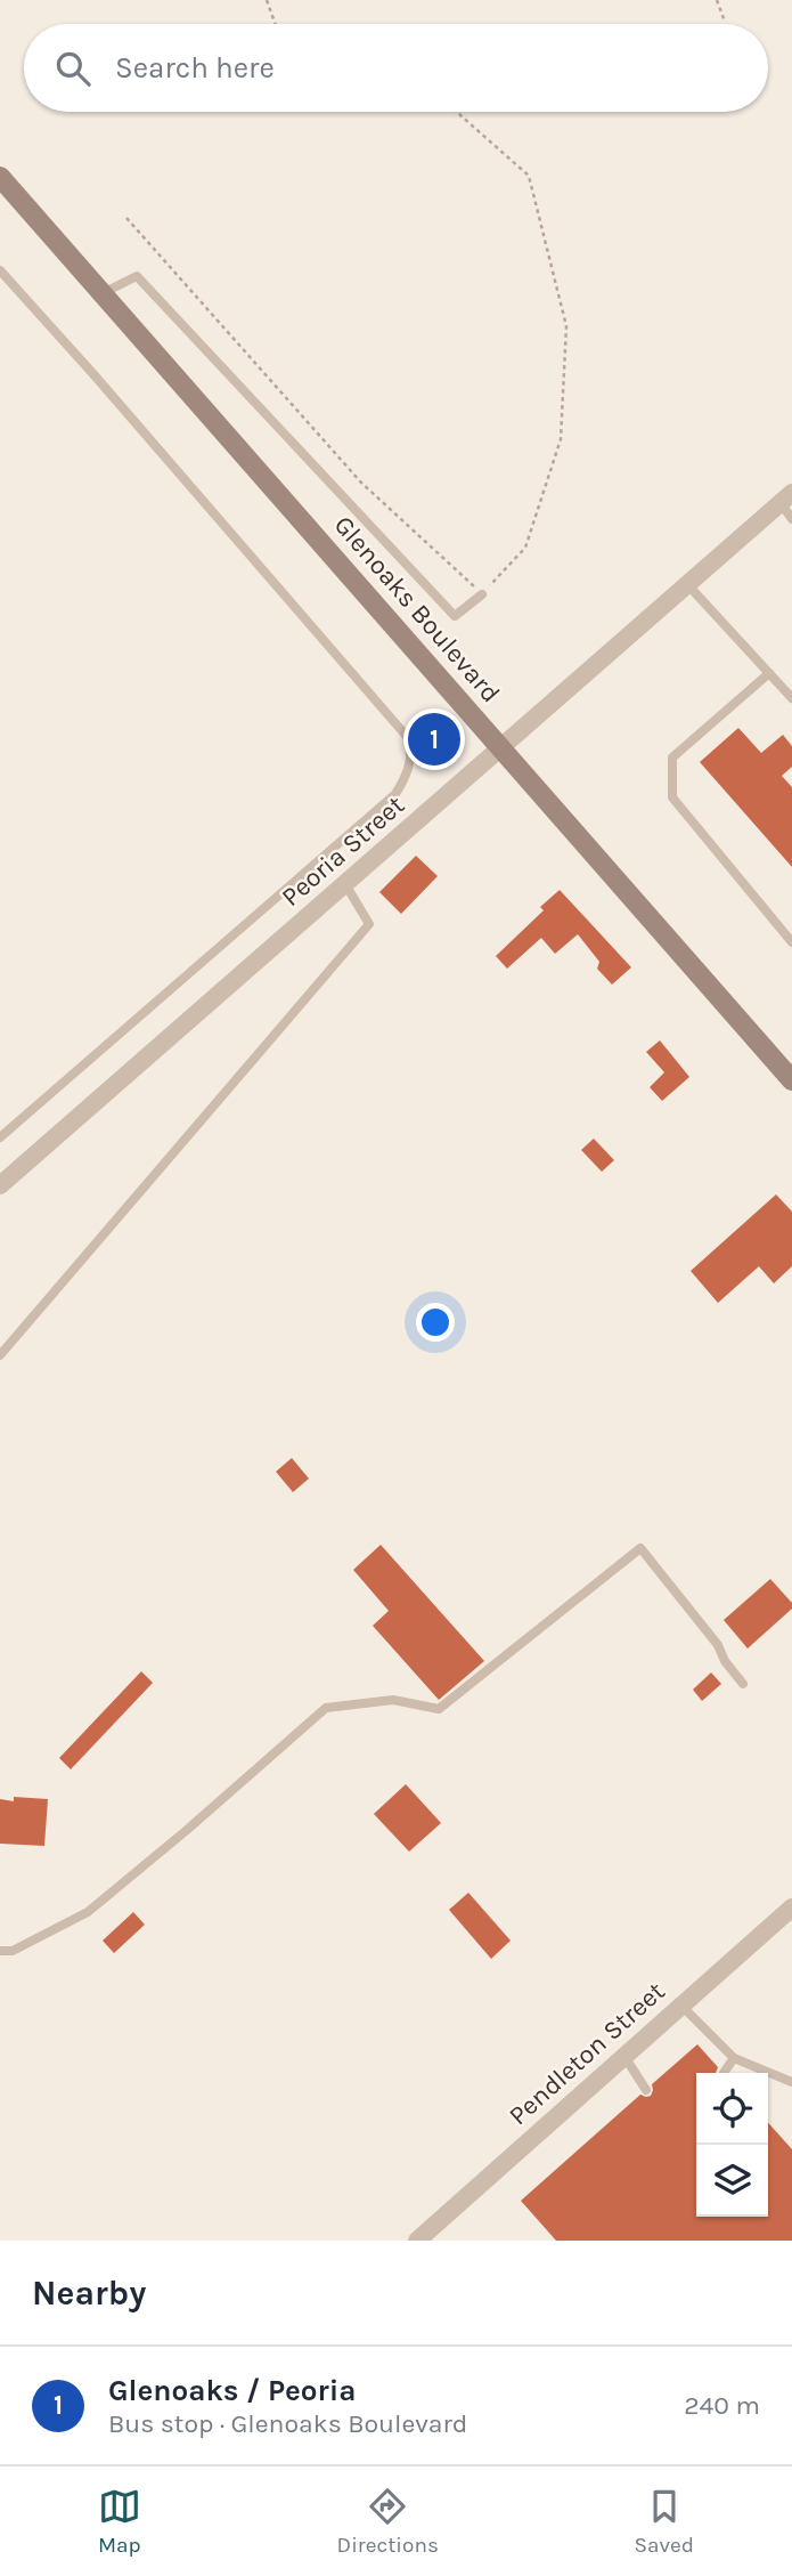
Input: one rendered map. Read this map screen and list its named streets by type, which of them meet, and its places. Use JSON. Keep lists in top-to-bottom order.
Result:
{
  "streets": {
    "main road": ["Glenoaks Boulevard"],
    "street": ["Peoria Street", "Pendleton Street"]
  },
  "crossings": [
    ["Glenoaks Boulevard", "Peoria Street"]
  ],
  "page": {
    "search": "Search here",
    "pins": "1",
    "heading": "Nearby",
    "list": [
      {
        "mark": "1",
        "name": "Glenoaks / Peoria",
        "note": "Bus stop · Glenoaks Boulevard",
        "value": "240 m"
      }
    ],
    "nav": ["Map", "Directions", "Saved"]
  }
}
